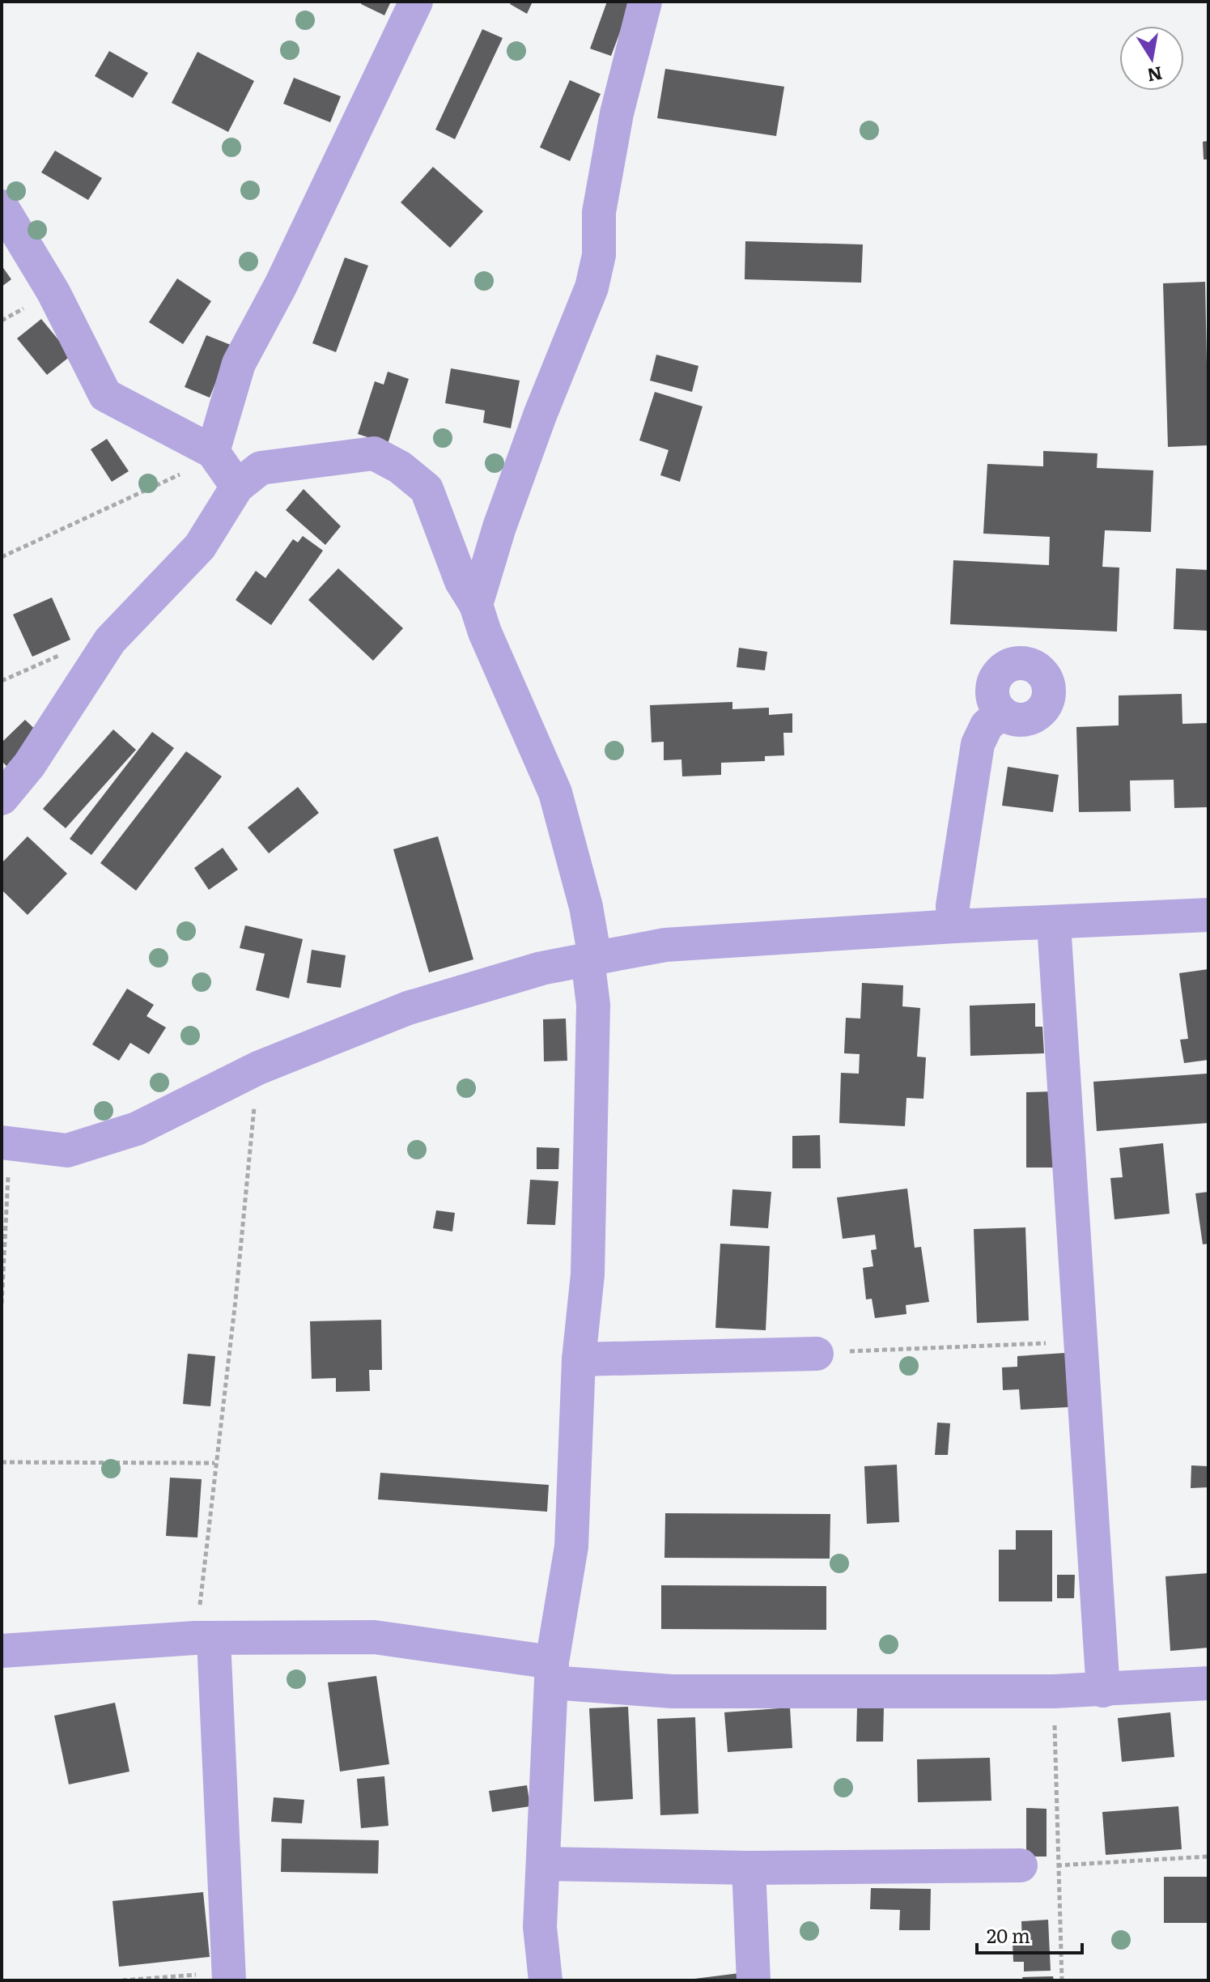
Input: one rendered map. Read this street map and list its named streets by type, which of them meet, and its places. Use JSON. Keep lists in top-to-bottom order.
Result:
{
  "scale_bar": "20 m",
  "north": "bottom"
}
